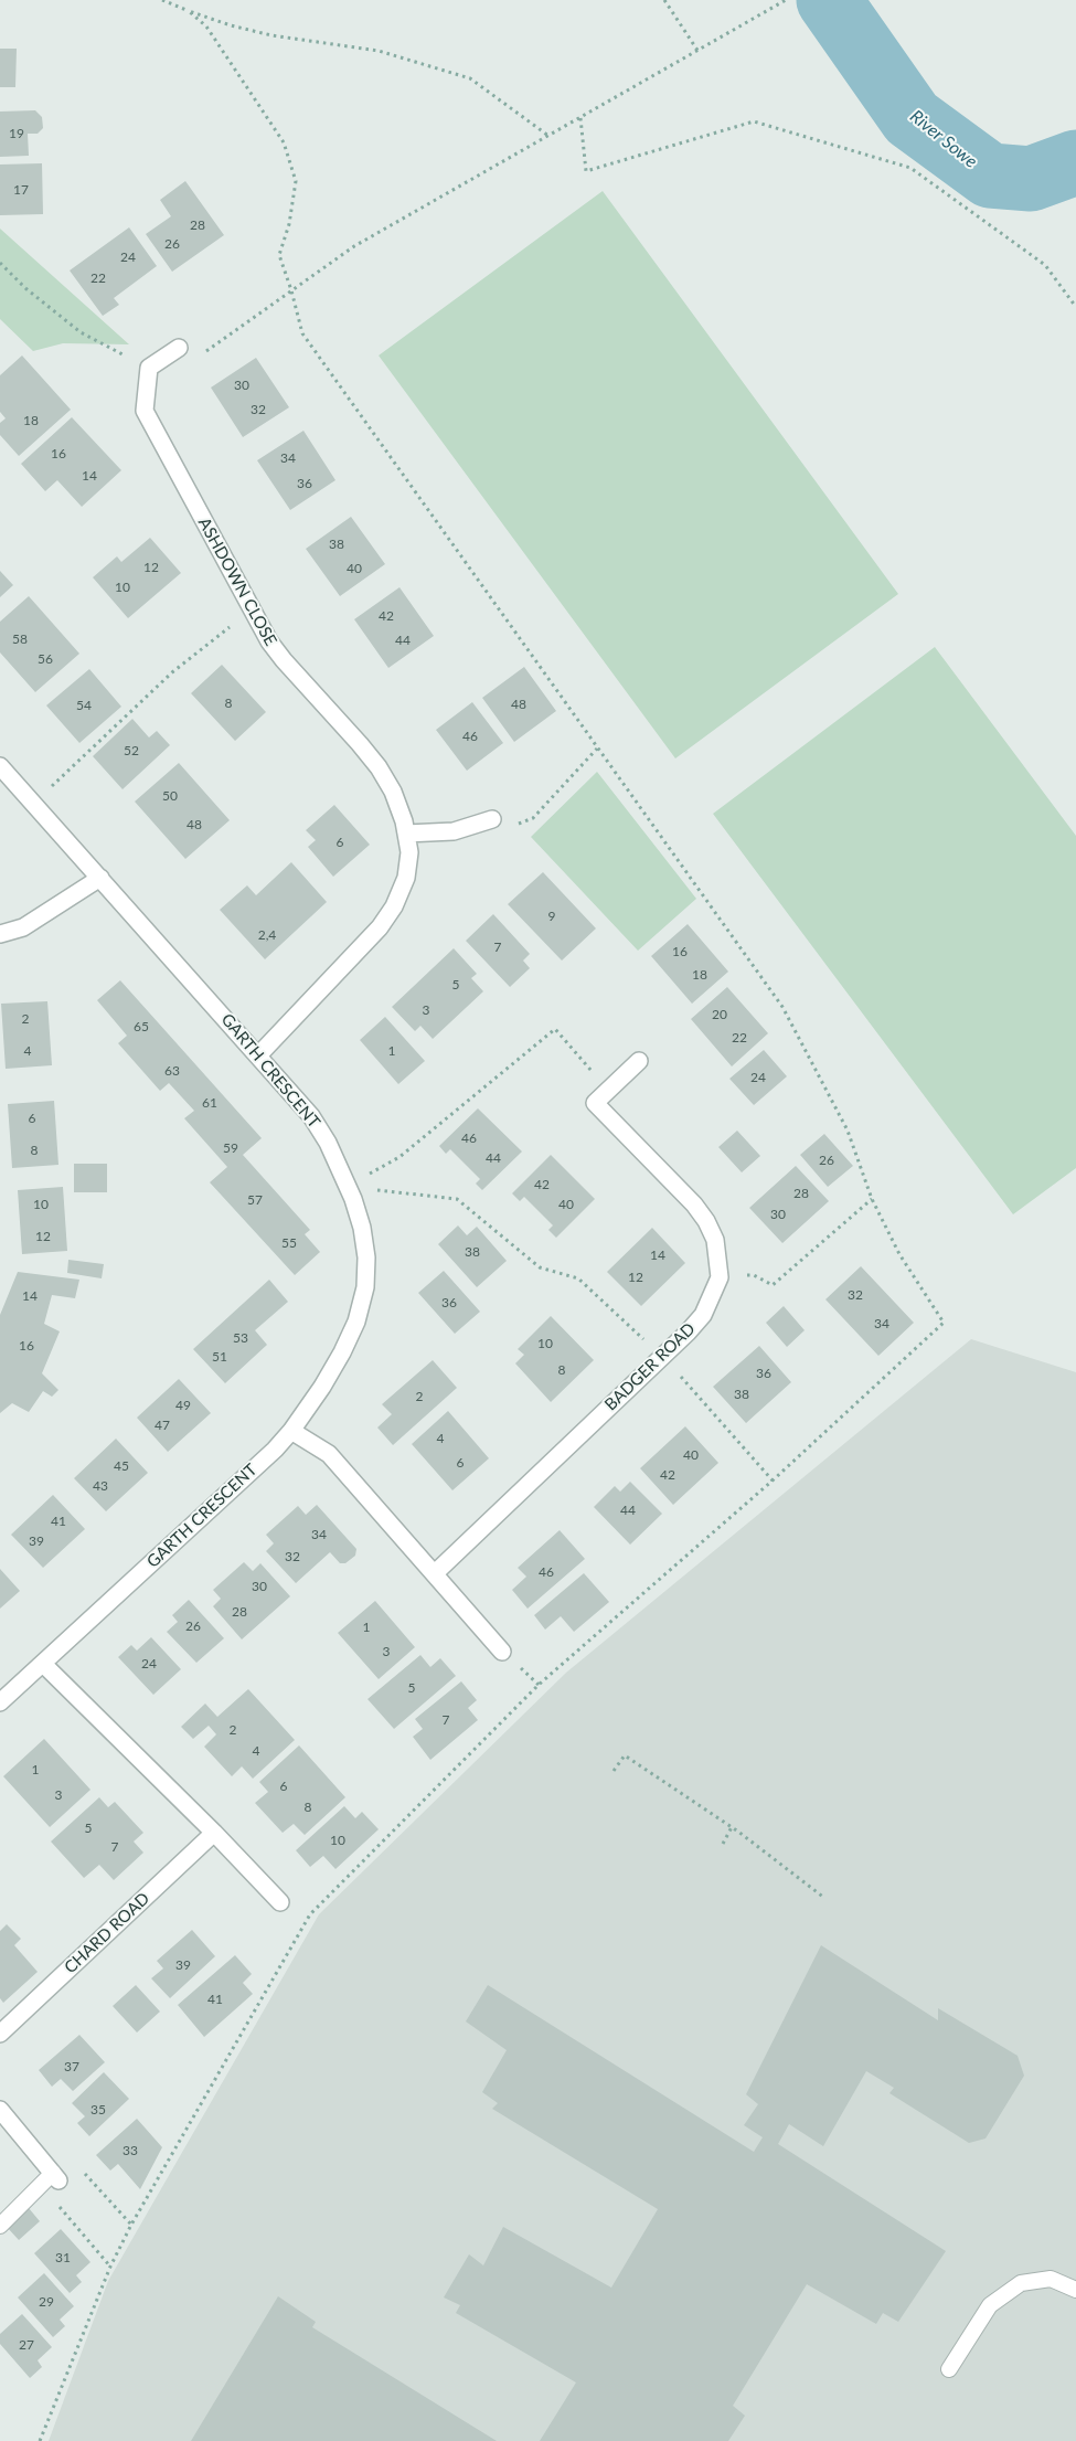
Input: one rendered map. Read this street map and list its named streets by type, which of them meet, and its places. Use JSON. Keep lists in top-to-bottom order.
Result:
{
  "streets": {
    "street": [
      "ASHDOWN CLOSE",
      "GARTH CRESCENT",
      "BADGER ROAD",
      "CHARD ROAD"
    ]
  },
  "crossings": [
    ["ASHDOWN CLOSE", "GARTH CRESCENT"]
  ],
  "water": ["River Sowe"],
  "house_numbers": [
    "19",
    "17",
    "28",
    "26",
    "24",
    "22",
    "30",
    "32",
    "18",
    "16",
    "34",
    "14",
    "36",
    "38",
    "12",
    "40",
    "10",
    "42",
    "58",
    "44",
    "56",
    "8",
    "48",
    "54",
    "46",
    "52",
    "50",
    "48",
    "6",
    "9",
    "2,4",
    "7",
    "16",
    "18",
    "5",
    "3",
    "20",
    "2",
    "65",
    "22",
    "4",
    "1",
    "63",
    "24",
    "61",
    "6",
    "46",
    "59",
    "8",
    "44",
    "26",
    "42",
    "28",
    "57",
    "10",
    "40",
    "30",
    "12",
    "55",
    "38",
    "14",
    "12",
    "32",
    "14",
    "36",
    "34",
    "53",
    "10",
    "16",
    "51",
    "8",
    "36",
    "38",
    "2",
    "49",
    "47",
    "4",
    "40",
    "6",
    "45",
    "42",
    "43",
    "44",
    "41",
    "34",
    "39",
    "32",
    "46",
    "30",
    "28",
    "26",
    "1",
    "3",
    "24",
    "5",
    "7",
    "2",
    "4",
    "1",
    "6",
    "3",
    "8",
    "5",
    "10",
    "7",
    "39",
    "41",
    "37",
    "35",
    "33",
    "31",
    "29",
    "27"
  ]
}
